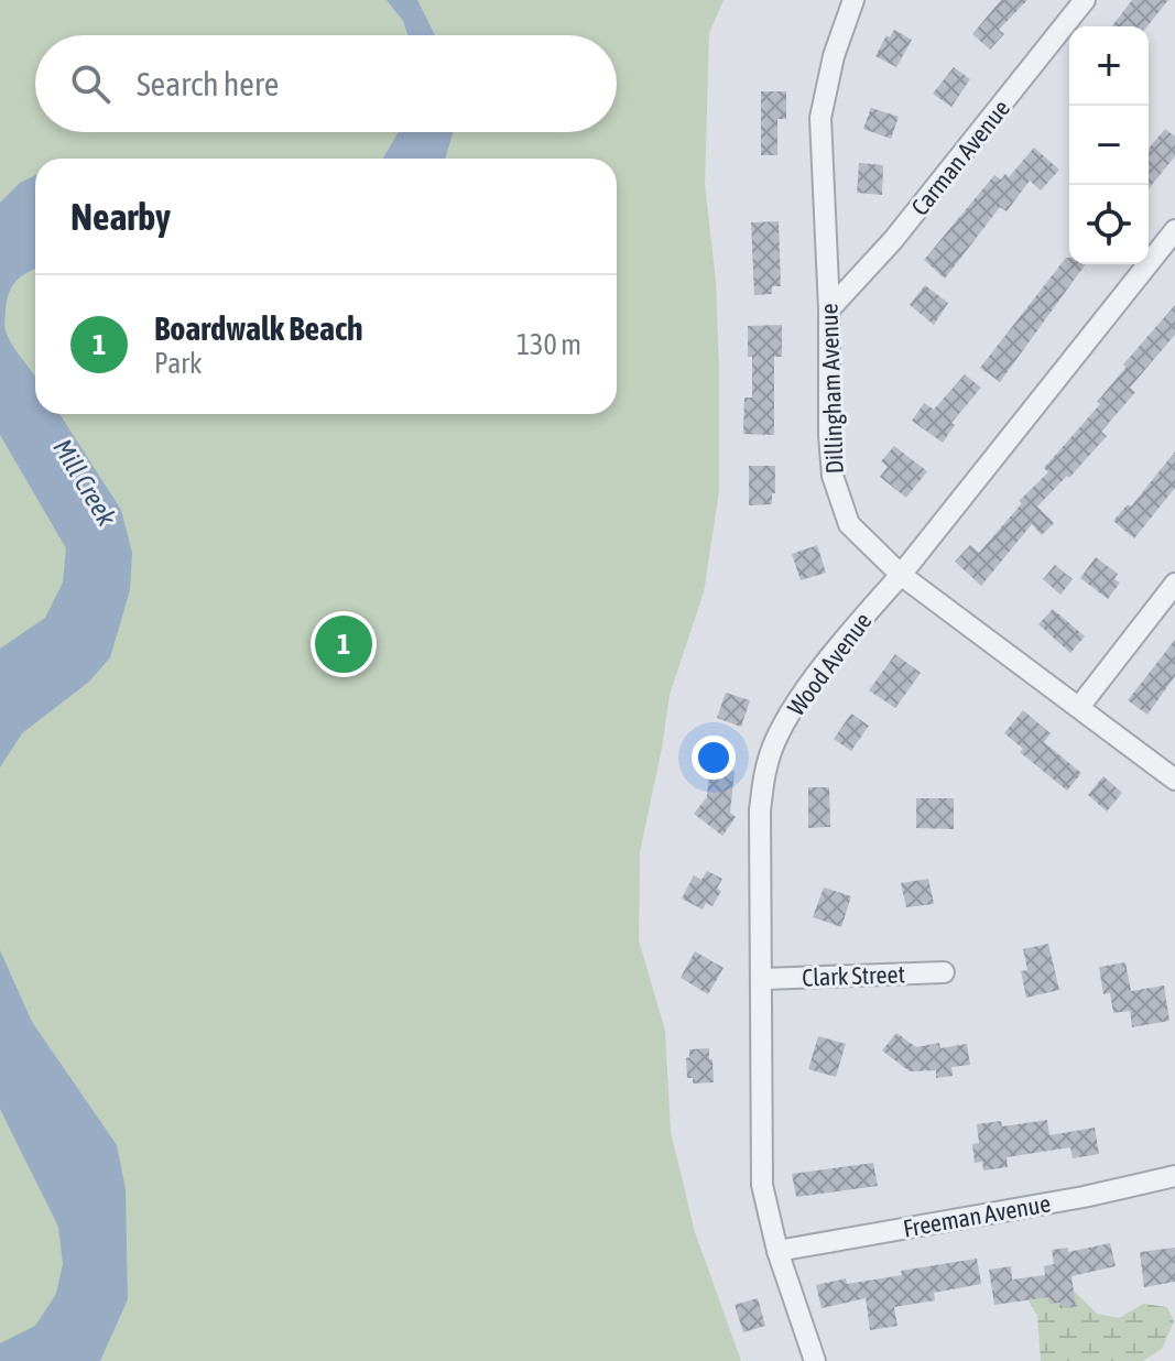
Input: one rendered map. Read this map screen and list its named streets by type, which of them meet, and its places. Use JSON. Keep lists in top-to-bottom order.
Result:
{
  "streets": {
    "street": [
      "Carman Avenue",
      "Dillingham Avenue",
      "Wood Avenue",
      "Clark Street",
      "Freeman Avenue"
    ]
  },
  "crossings": [
    ["Carman Avenue", "Dillingham Avenue"],
    ["Dillingham Avenue", "Wood Avenue"],
    ["Wood Avenue", "Clark Street"],
    ["Wood Avenue", "Freeman Avenue"]
  ],
  "water": ["Mill Creek"],
  "page": {
    "map_buttons": ["+", "−"],
    "search": "Search here",
    "heading": "Nearby",
    "list": [
      {
        "mark": "1",
        "name": "Boardwalk Beach",
        "note": "Park",
        "value": "130 m"
      }
    ],
    "pins": "1"
  }
}
